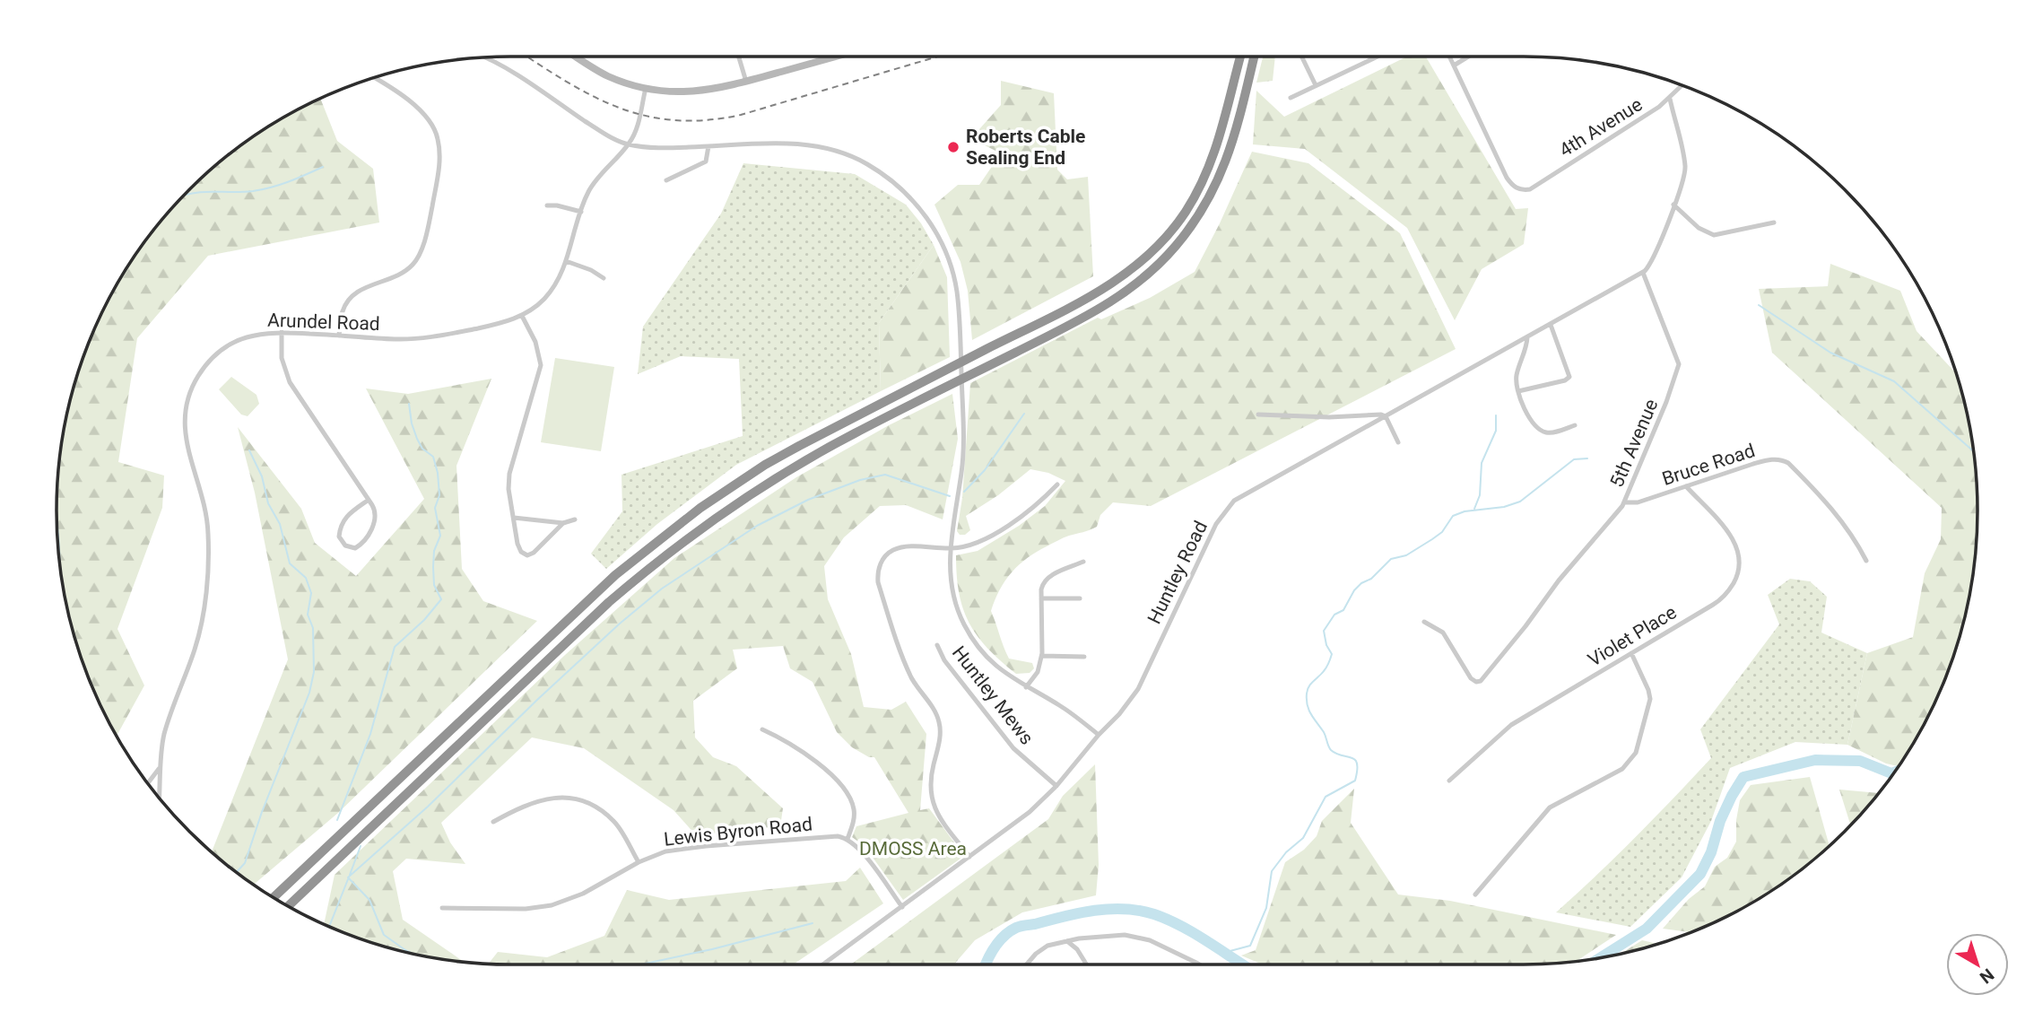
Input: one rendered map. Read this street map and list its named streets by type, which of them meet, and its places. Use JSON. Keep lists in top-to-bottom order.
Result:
{
  "streets": {
    "street": [
      "4th Avenue",
      "Arundel Road",
      "5th Avenue",
      "Bruce Road",
      "Huntley Road",
      "Violet Place",
      "Huntley Mews",
      "Lewis Byron Road"
    ]
  },
  "crossings": [
    ["5th Avenue", "Bruce Road"],
    ["5th Avenue", "Huntley Road"],
    ["Bruce Road", "Violet Place"],
    ["Huntley Road", "Huntley Mews"]
  ],
  "parks": ["DMOSS Area"],
  "places": ["Roberts Cable Sealing End"],
  "north": "bottom right"
}
